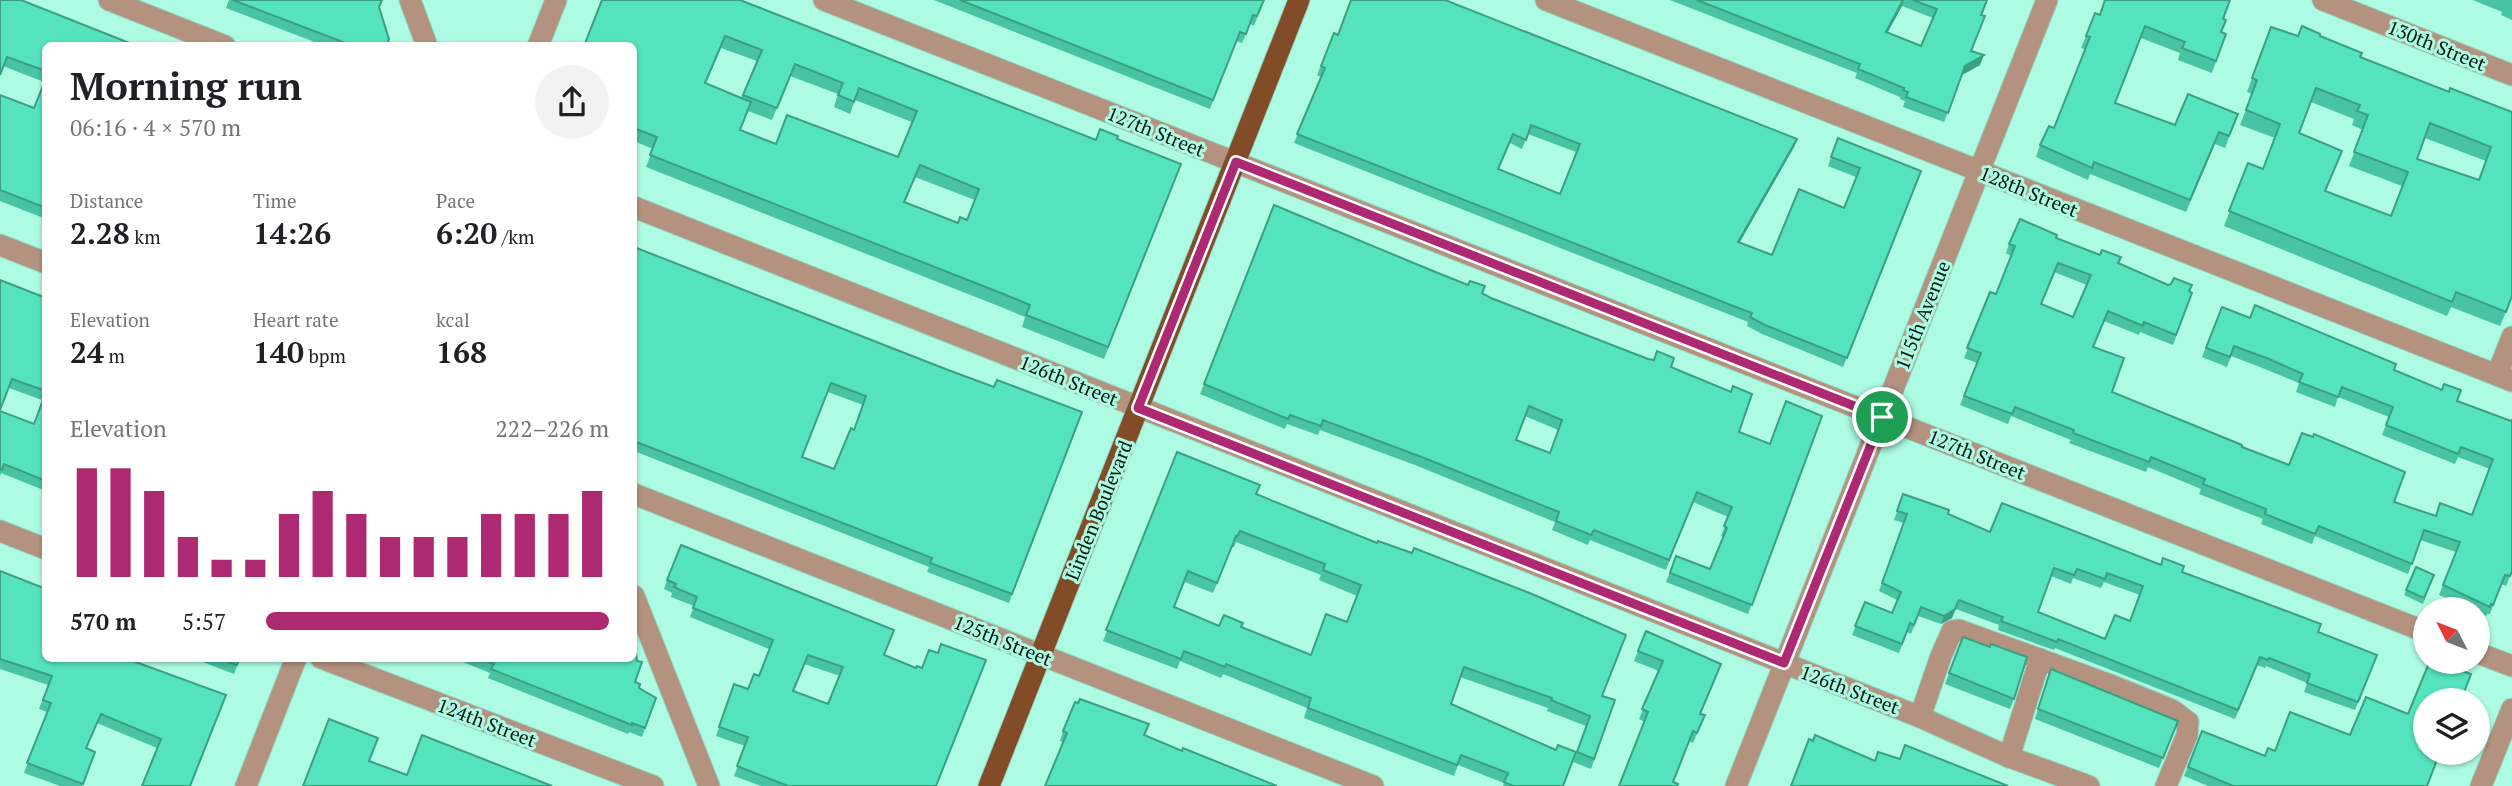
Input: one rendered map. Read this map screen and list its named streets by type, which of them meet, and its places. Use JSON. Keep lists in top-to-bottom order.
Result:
{
  "streets": {
    "main road": ["Linden Boulevard"],
    "street": [
      "130th Street",
      "127th Street",
      "128th Street",
      "115th Avenue",
      "126th Street",
      "125th Street",
      "124th Street"
    ]
  },
  "crossings": [
    ["127th Street", "115th Avenue"],
    ["127th Street", "Linden Boulevard"],
    ["128th Street", "115th Avenue"],
    ["115th Avenue", "126th Street"],
    ["126th Street", "Linden Boulevard"],
    ["Linden Boulevard", "125th Street"]
  ],
  "north": "top left",
  "page": {
    "heading": ["Morning run", "06:16 · 4 × 570 m"],
    "stats": [
      ["Distance", "2.28 km"],
      ["Time", "14:26"],
      ["Pace", "6:20 /km"],
      ["Elevation", "24 m"],
      ["Heart rate", "140 bpm"],
      ["kcal", "168"]
    ],
    "chart": ["Elevation", "222–226 m"],
    "list": [
      {
        "name": "570 m",
        "note": "5:57"
      }
    ]
  }
}
